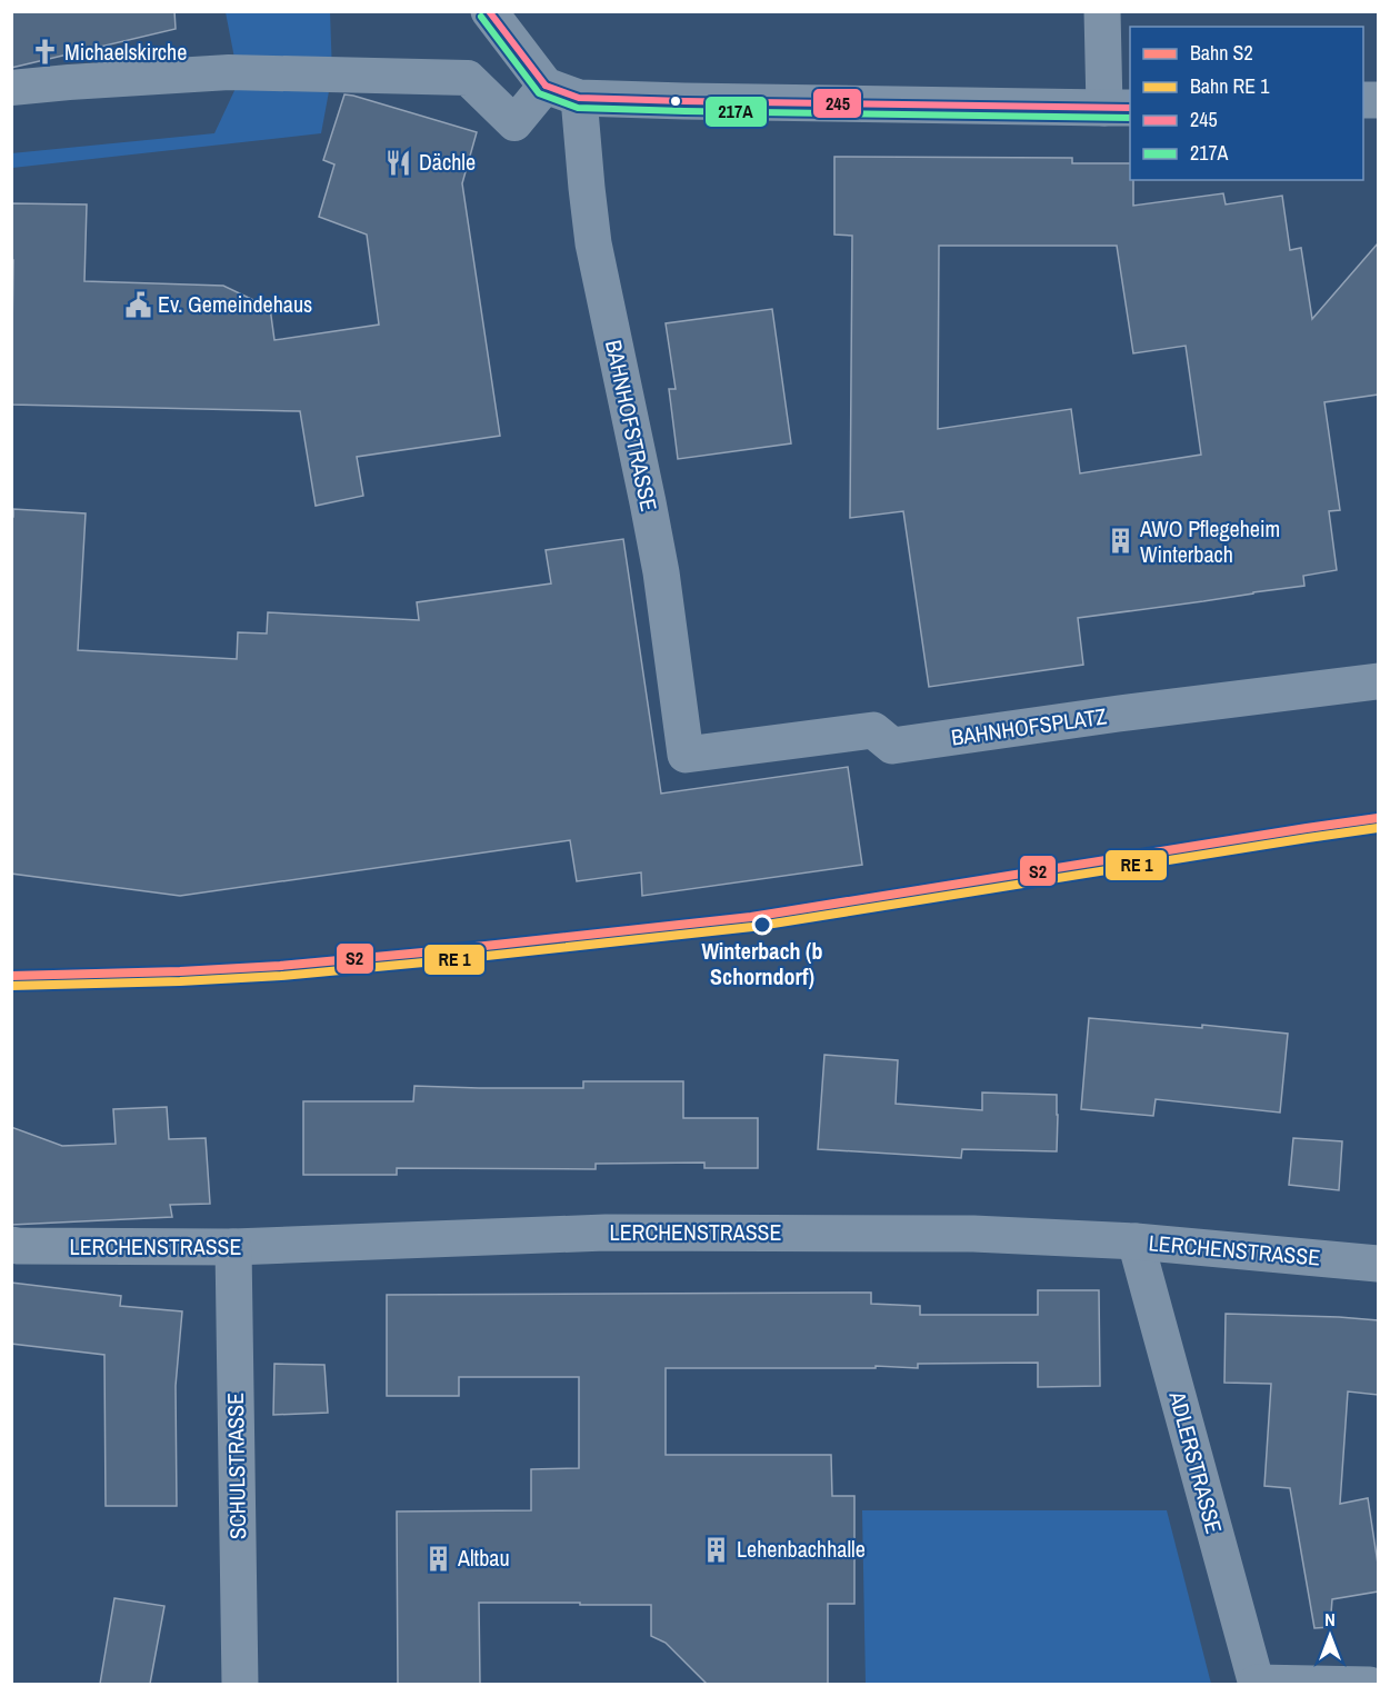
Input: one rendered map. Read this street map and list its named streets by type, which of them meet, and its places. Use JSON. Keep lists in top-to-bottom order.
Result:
{
  "streets": {
    "street": [
      "BAHNHOFSTRASSE",
      "BAHNHOFSPLATZ",
      "LERCHENSTRASSE",
      "ADLERSTRASSE",
      "SCHULSTRASSE"
    ]
  },
  "crossings": [
    ["BAHNHOFSTRASSE", "BAHNHOFSPLATZ"],
    ["LERCHENSTRASSE", "ADLERSTRASSE"],
    ["LERCHENSTRASSE", "SCHULSTRASSE"]
  ],
  "places": {
    "church": ["Michaelskirche"],
    "restaurant": ["Dächle"],
    "public building": ["Ev. Gemeindehaus"],
    "building": ["AWO Pflegeheim Winterbach", "Lehenbachhalle", "Altbau"],
    "other": ["Winterbach (b Schorndorf)"]
  },
  "lines": ["transit line 245", "transit line 217A", "rail line S2"],
  "legend": [
    "Bahn S2",
    "Bahn RE 1",
    "245",
    "217A"
  ],
  "north": "top"
}
